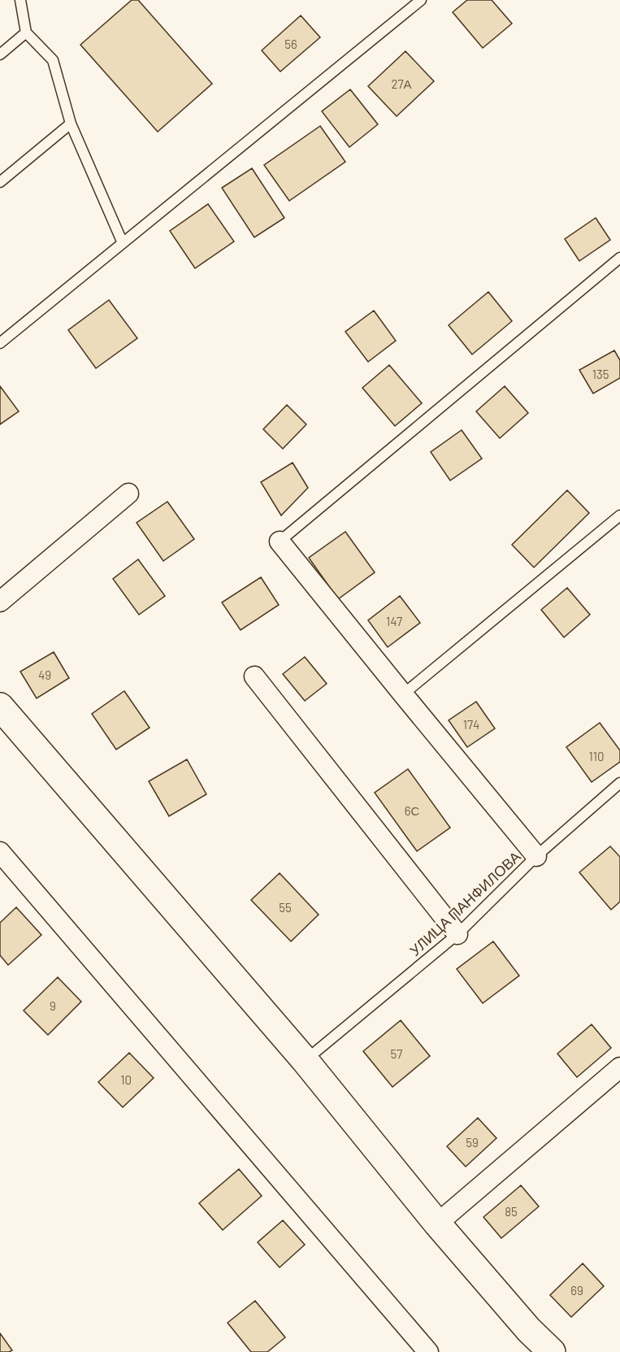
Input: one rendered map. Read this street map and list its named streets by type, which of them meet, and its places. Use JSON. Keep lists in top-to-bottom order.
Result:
{
  "streets": {
    "lane": ["УЛИЦА ПАНФИЛОВА"]
  },
  "house_numbers": [
    "56",
    "27А",
    "135",
    "147",
    "49",
    "174",
    "110",
    "6С",
    "55",
    "9",
    "57",
    "10",
    "59",
    "85",
    "69"
  ]
}
